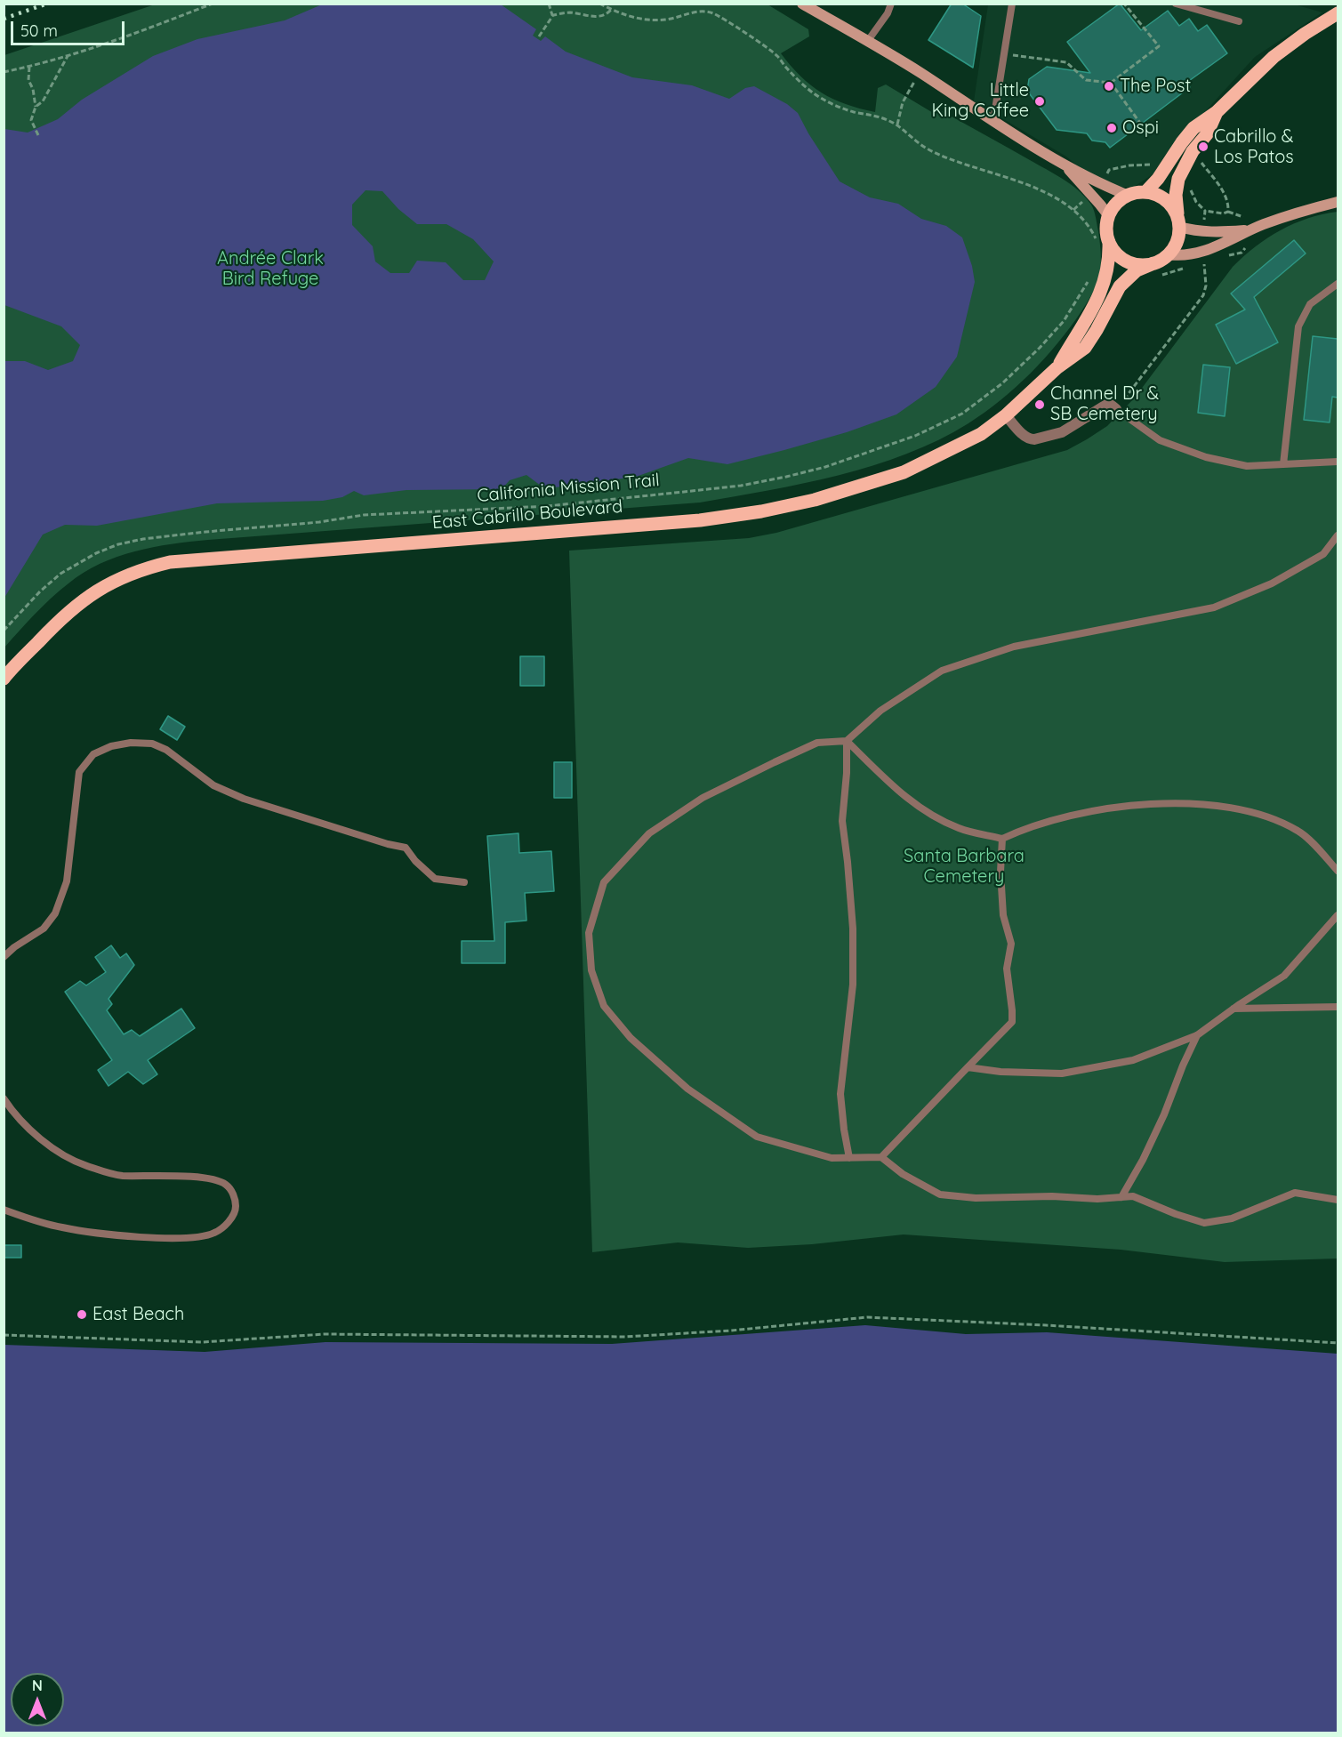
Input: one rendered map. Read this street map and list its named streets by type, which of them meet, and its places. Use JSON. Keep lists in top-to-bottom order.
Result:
{
  "streets": {
    "main road": ["East Cabrillo Boulevard"],
    "path": ["California Mission Trail"]
  },
  "parks": ["Andrée Clark Bird Refuge", "Santa Barbara Cemetery"],
  "places": [
    "The Post",
    "Little King Coffee",
    "Ospi",
    "Cabrillo & Los Patos",
    "Channel Dr & SB Cemetery",
    "East Beach"
  ],
  "scale_bar": "50 m",
  "north": "top"
}
